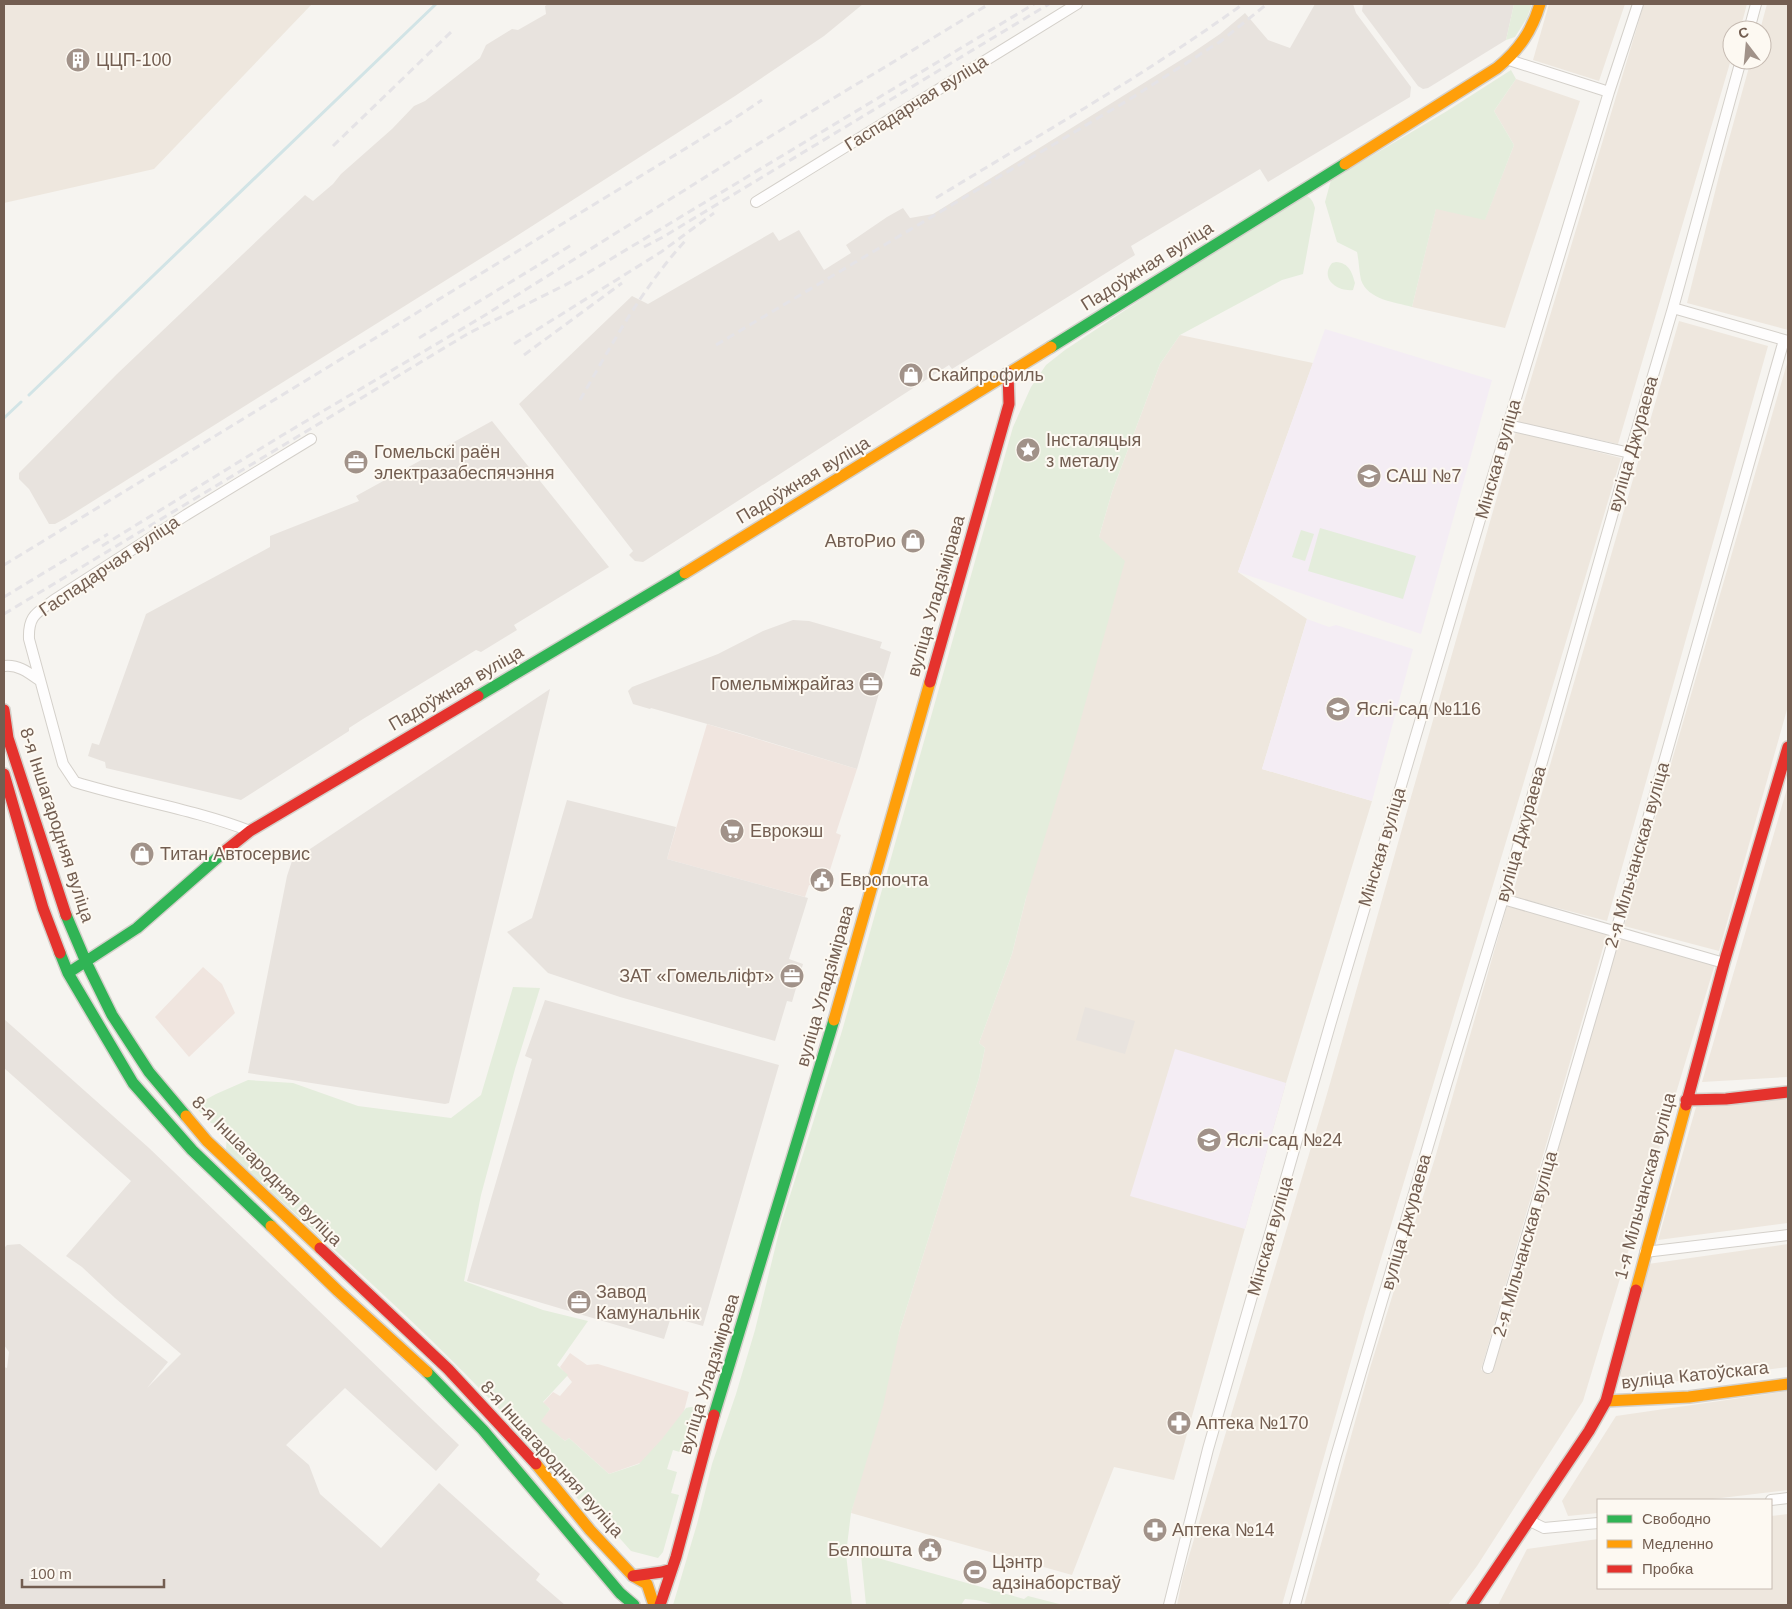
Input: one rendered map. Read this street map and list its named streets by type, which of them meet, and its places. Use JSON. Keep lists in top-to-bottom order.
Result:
{
  "streets": {
    "main road": [
      "Падоўжная вуліца",
      "вуліца Уладзімірава",
      "8-я Іншагародняя вуліца",
      "1-я Мільчанская вуліца",
      "вуліца Катоўскага"
    ],
    "street": [
      "Гаспадарчая вуліца",
      "вуліца Джураева",
      "Мінская вуліца",
      "2-я Мільчанская вуліца"
    ]
  },
  "crossings": [
    ["Гаспадарчая вуліца", "Падоўжная вуліца"],
    ["Падоўжная вуліца", "вуліца Уладзімірава"],
    ["Падоўжная вуліца", "8-я Іншагародняя вуліца"],
    ["1-я Мільчанская вуліца", "вуліца Катоўскага"]
  ],
  "places": {
    "building": ["ЦЦП-100"],
    "shop": ["Скайпрофиль", "АвтоРио", "Титан Автосервис"],
    "place": ["Інсталяцыя з металу"],
    "office": [
      "Гомельскі раён электразабеспячэння",
      "Гомельміжрайгаз",
      "ЗАТ «Гомельліфт»",
      "Завод Камунальнік"
    ],
    "school or university": ["САШ №7", "Яслі-сад №116", "Яслі-сад №24"],
    "supermarket": ["Еврокэш"],
    "public building": ["Европочта", "Белпошта"],
    "pharmacy": ["Аптека №170", "Аптека №14"],
    "sports": ["Цэнтр адзінаборстваў"]
  },
  "legend": ["Свободно", "Медленно", "Пробка"],
  "scale_bar": "100 m",
  "north": "top"
}
